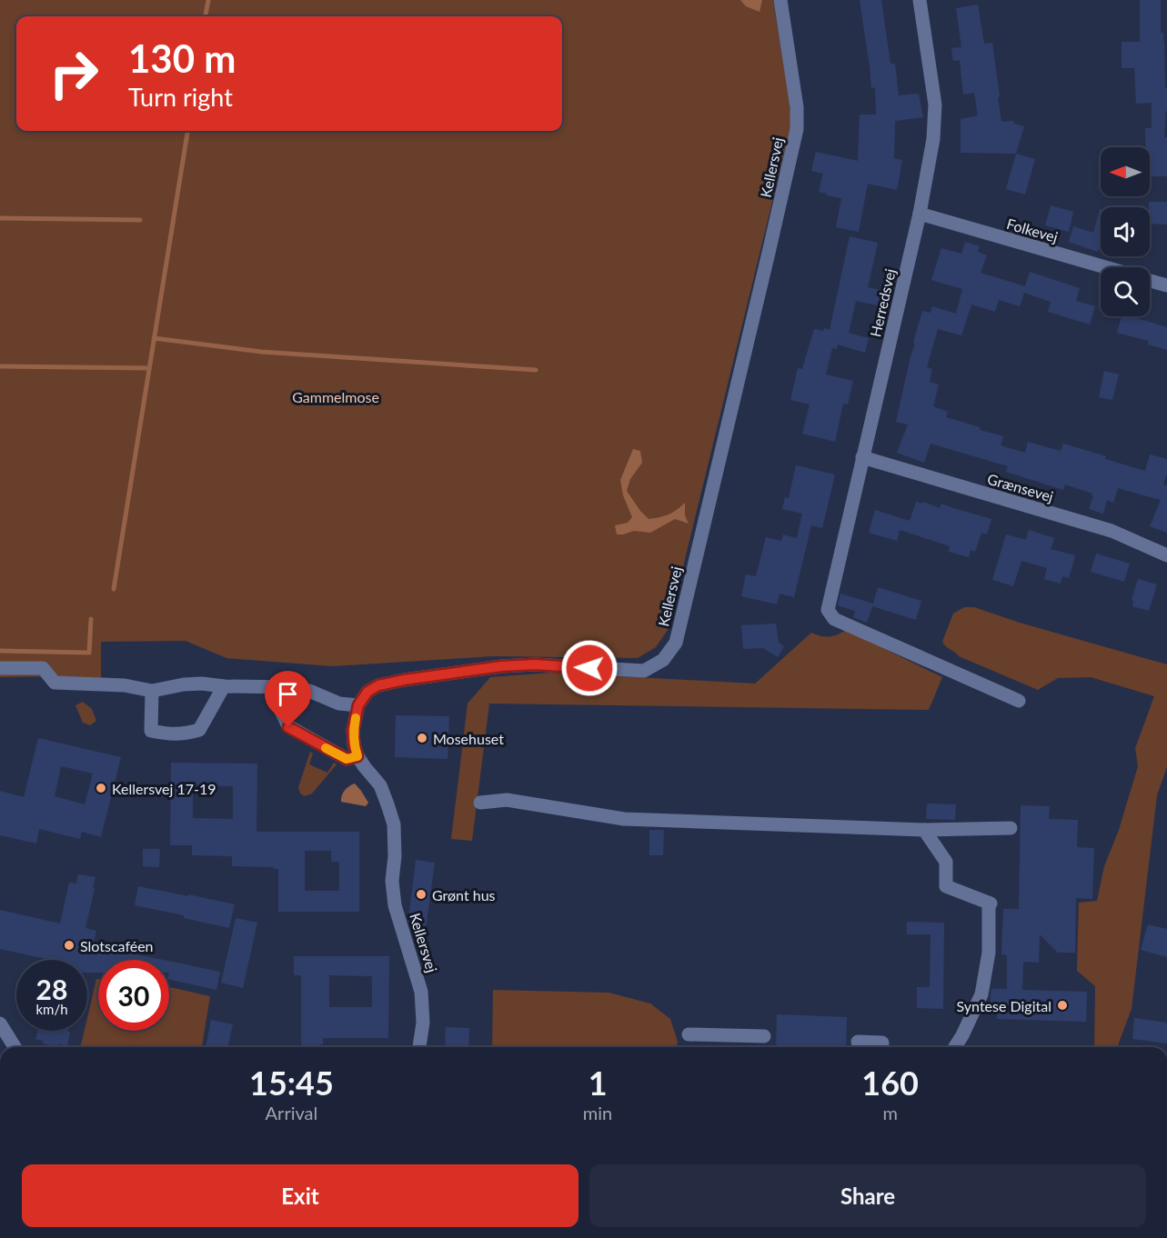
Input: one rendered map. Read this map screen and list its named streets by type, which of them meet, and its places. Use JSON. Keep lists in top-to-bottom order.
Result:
{
  "streets": {
    "street": [
      "Kellersvej",
      "Folkevej",
      "Herredsvej",
      "Grænsevej"
    ]
  },
  "crossings": [
    ["Folkevej", "Herredsvej"],
    ["Herredsvej", "Grænsevej"]
  ],
  "parks": ["Gammelmose"],
  "places": [
    "Mosehuset",
    "Kellersvej 17-19",
    "Grønt hus",
    "Slotscaféen",
    "Syntese Digital"
  ],
  "north": "left",
  "page": {
    "turn": ["130 m", "Turn right"],
    "speed": "28 km/h",
    "limit": "30",
    "eta": [
      "15:45",
      "Arrival",
      "1",
      "min",
      "160",
      "m"
    ],
    "buttons": ["Exit", "Share"]
  }
}
